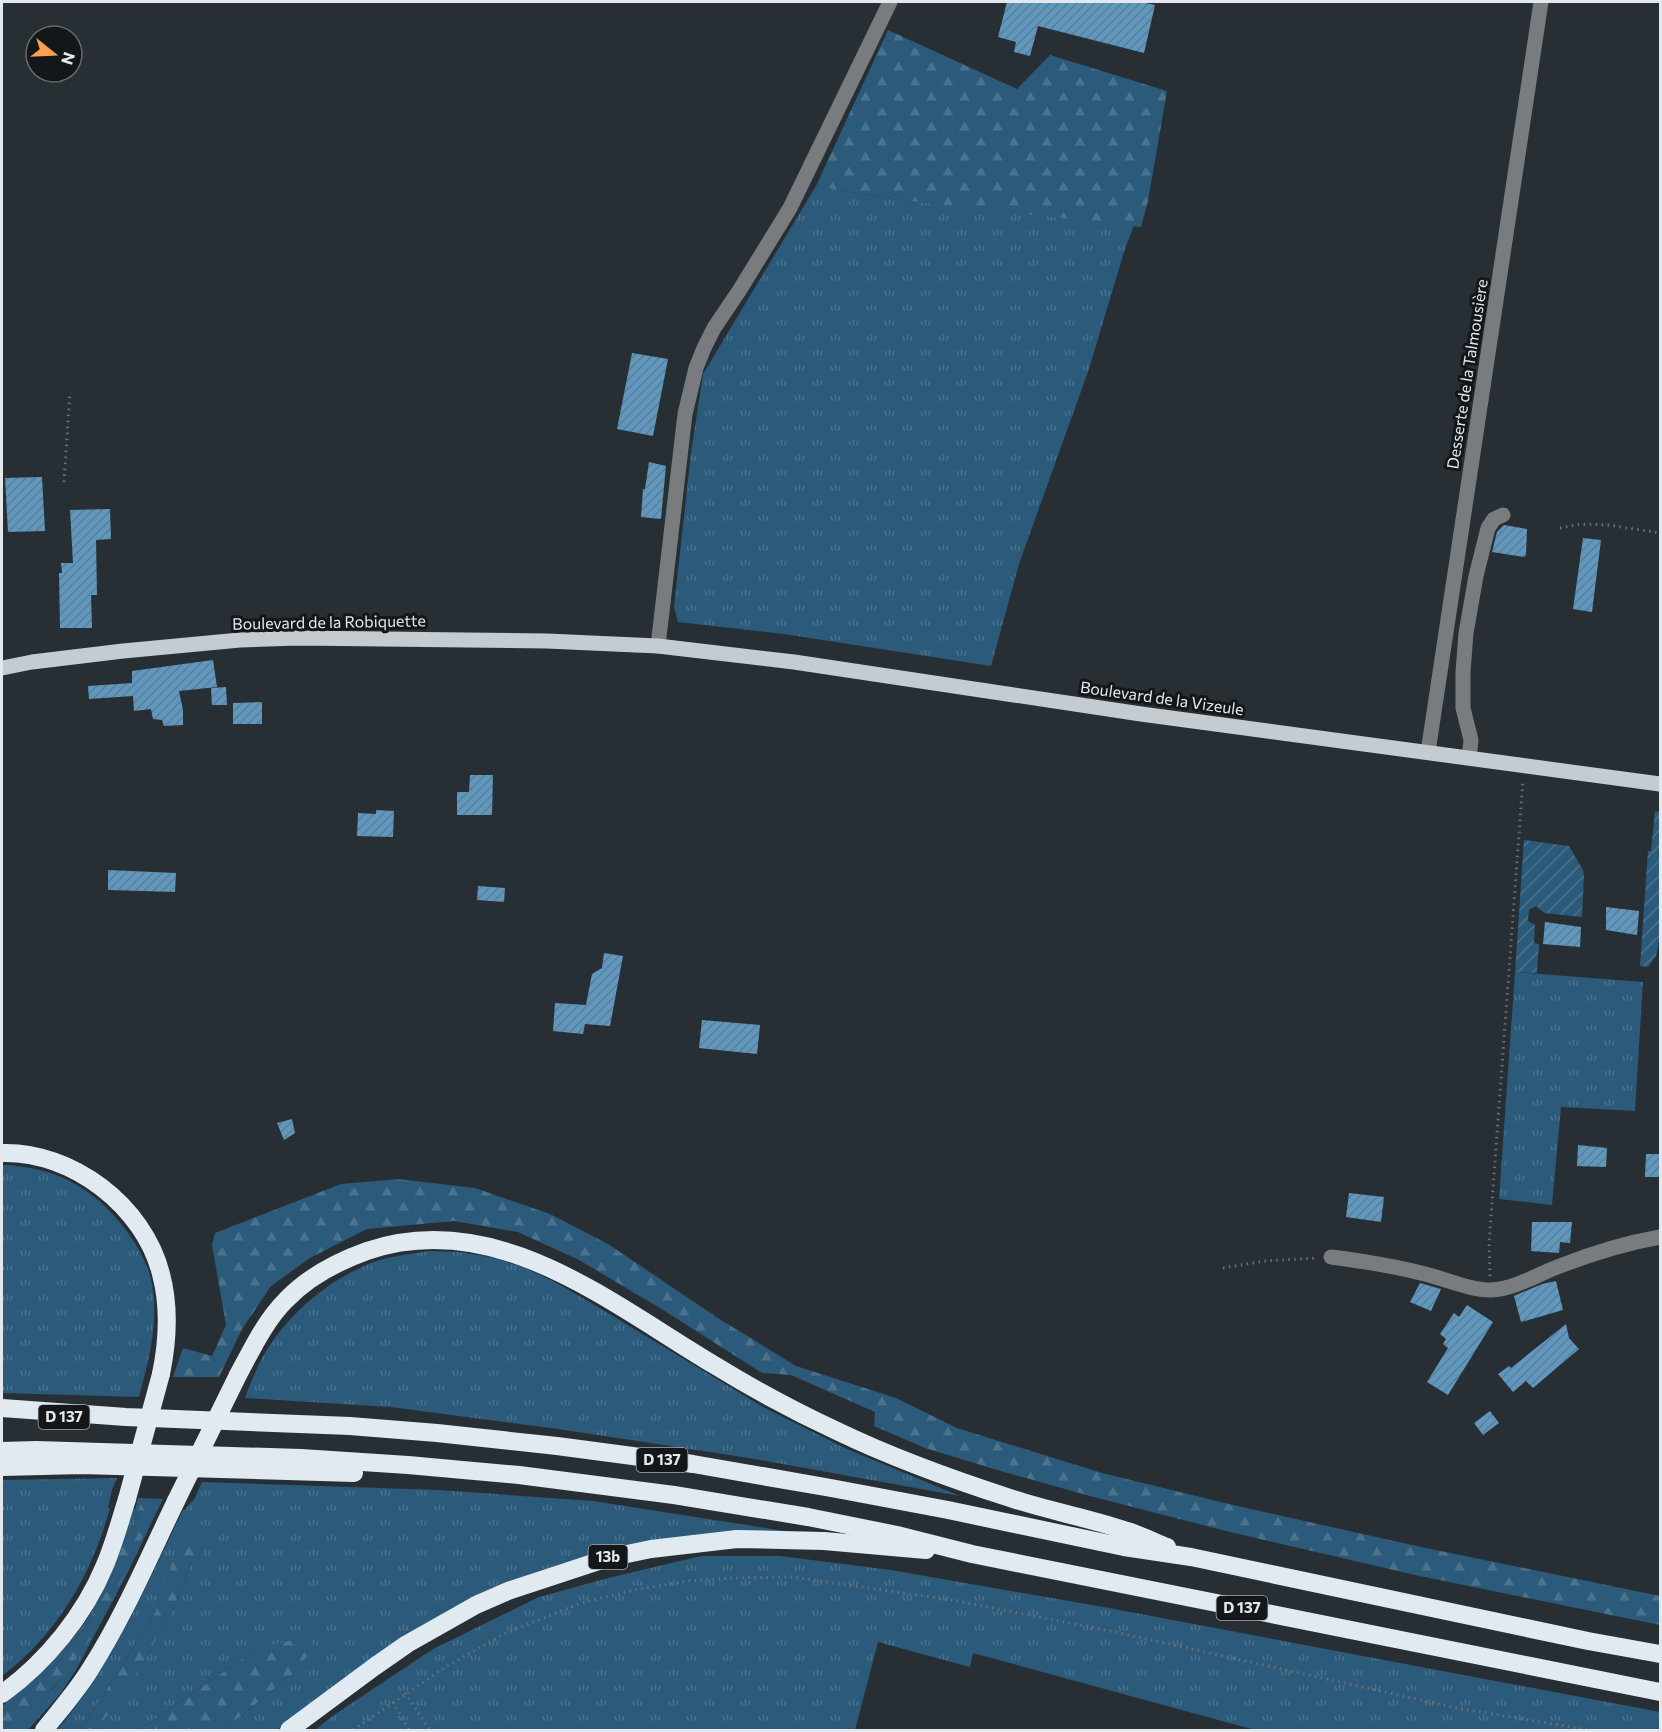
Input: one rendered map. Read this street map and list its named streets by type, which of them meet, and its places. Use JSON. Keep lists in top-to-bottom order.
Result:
{
  "streets": {
    "highway": ["D 137", "13b"],
    "main road": ["Boulevard de la Robiquette", "Boulevard de la Vizeule"],
    "street": ["Desserte de la Talmousière"]
  },
  "crossings": [
    ["Desserte de la Talmousière", "Boulevard de la Vizeule"],
    ["Boulevard de la Robiquette", "Boulevard de la Vizeule"],
    ["D 137", "13b"]
  ],
  "north": "right"
}
